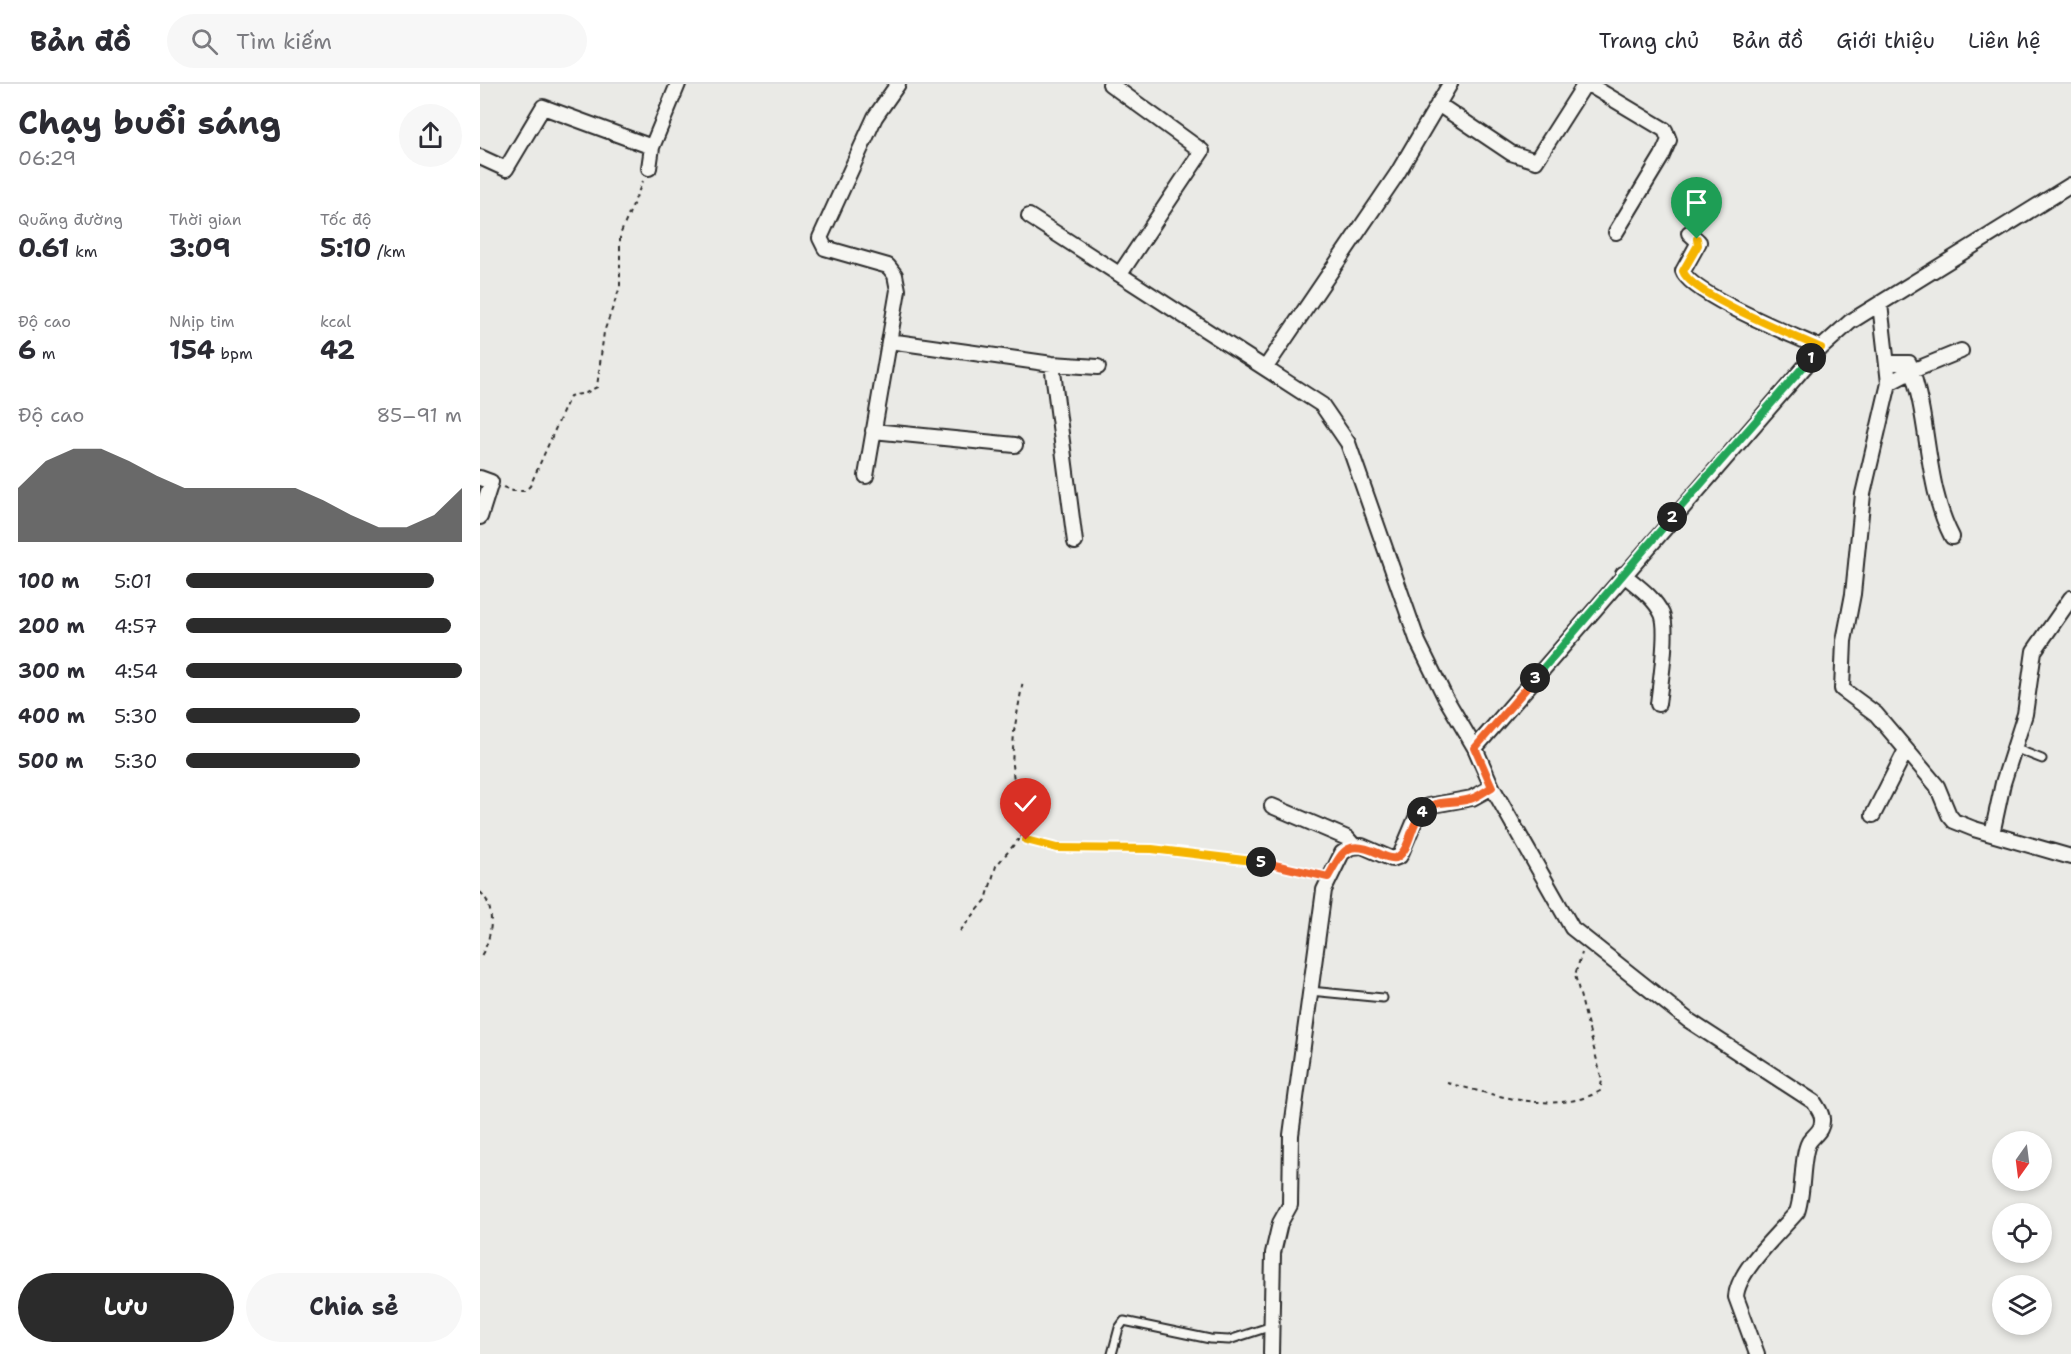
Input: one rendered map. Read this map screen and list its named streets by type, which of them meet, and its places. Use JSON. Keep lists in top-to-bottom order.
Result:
{
  "north": "bottom",
  "page": {
    "header": "Bản đồ",
    "search": "Tìm kiếm",
    "nav": [
      "Trang chủ",
      "Bản đồ",
      "Giới thiệu",
      "Liên hệ"
    ],
    "heading": ["Chạy buổi sáng", "06:29"],
    "stats": [
      ["Quãng đường", "0.61 km"],
      ["Thời gian", "3:09"],
      ["Tốc độ", "5:10 /km"],
      ["Độ cao", "6 m"],
      ["Nhịp tim", "154 bpm"],
      ["kcal", "42"]
    ],
    "pins": [
      "1",
      "2",
      "3",
      "4",
      "5"
    ],
    "chart": ["Độ cao", "85–91 m"],
    "list": [
      {
        "name": "100 m",
        "note": "5:01"
      },
      {
        "name": "200 m",
        "note": "4:57"
      },
      {
        "name": "300 m",
        "note": "4:54"
      },
      {
        "name": "400 m",
        "note": "5:30"
      },
      {
        "name": "500 m",
        "note": "5:30"
      }
    ],
    "buttons": ["Lưu", "Chia sẻ"]
  }
}
